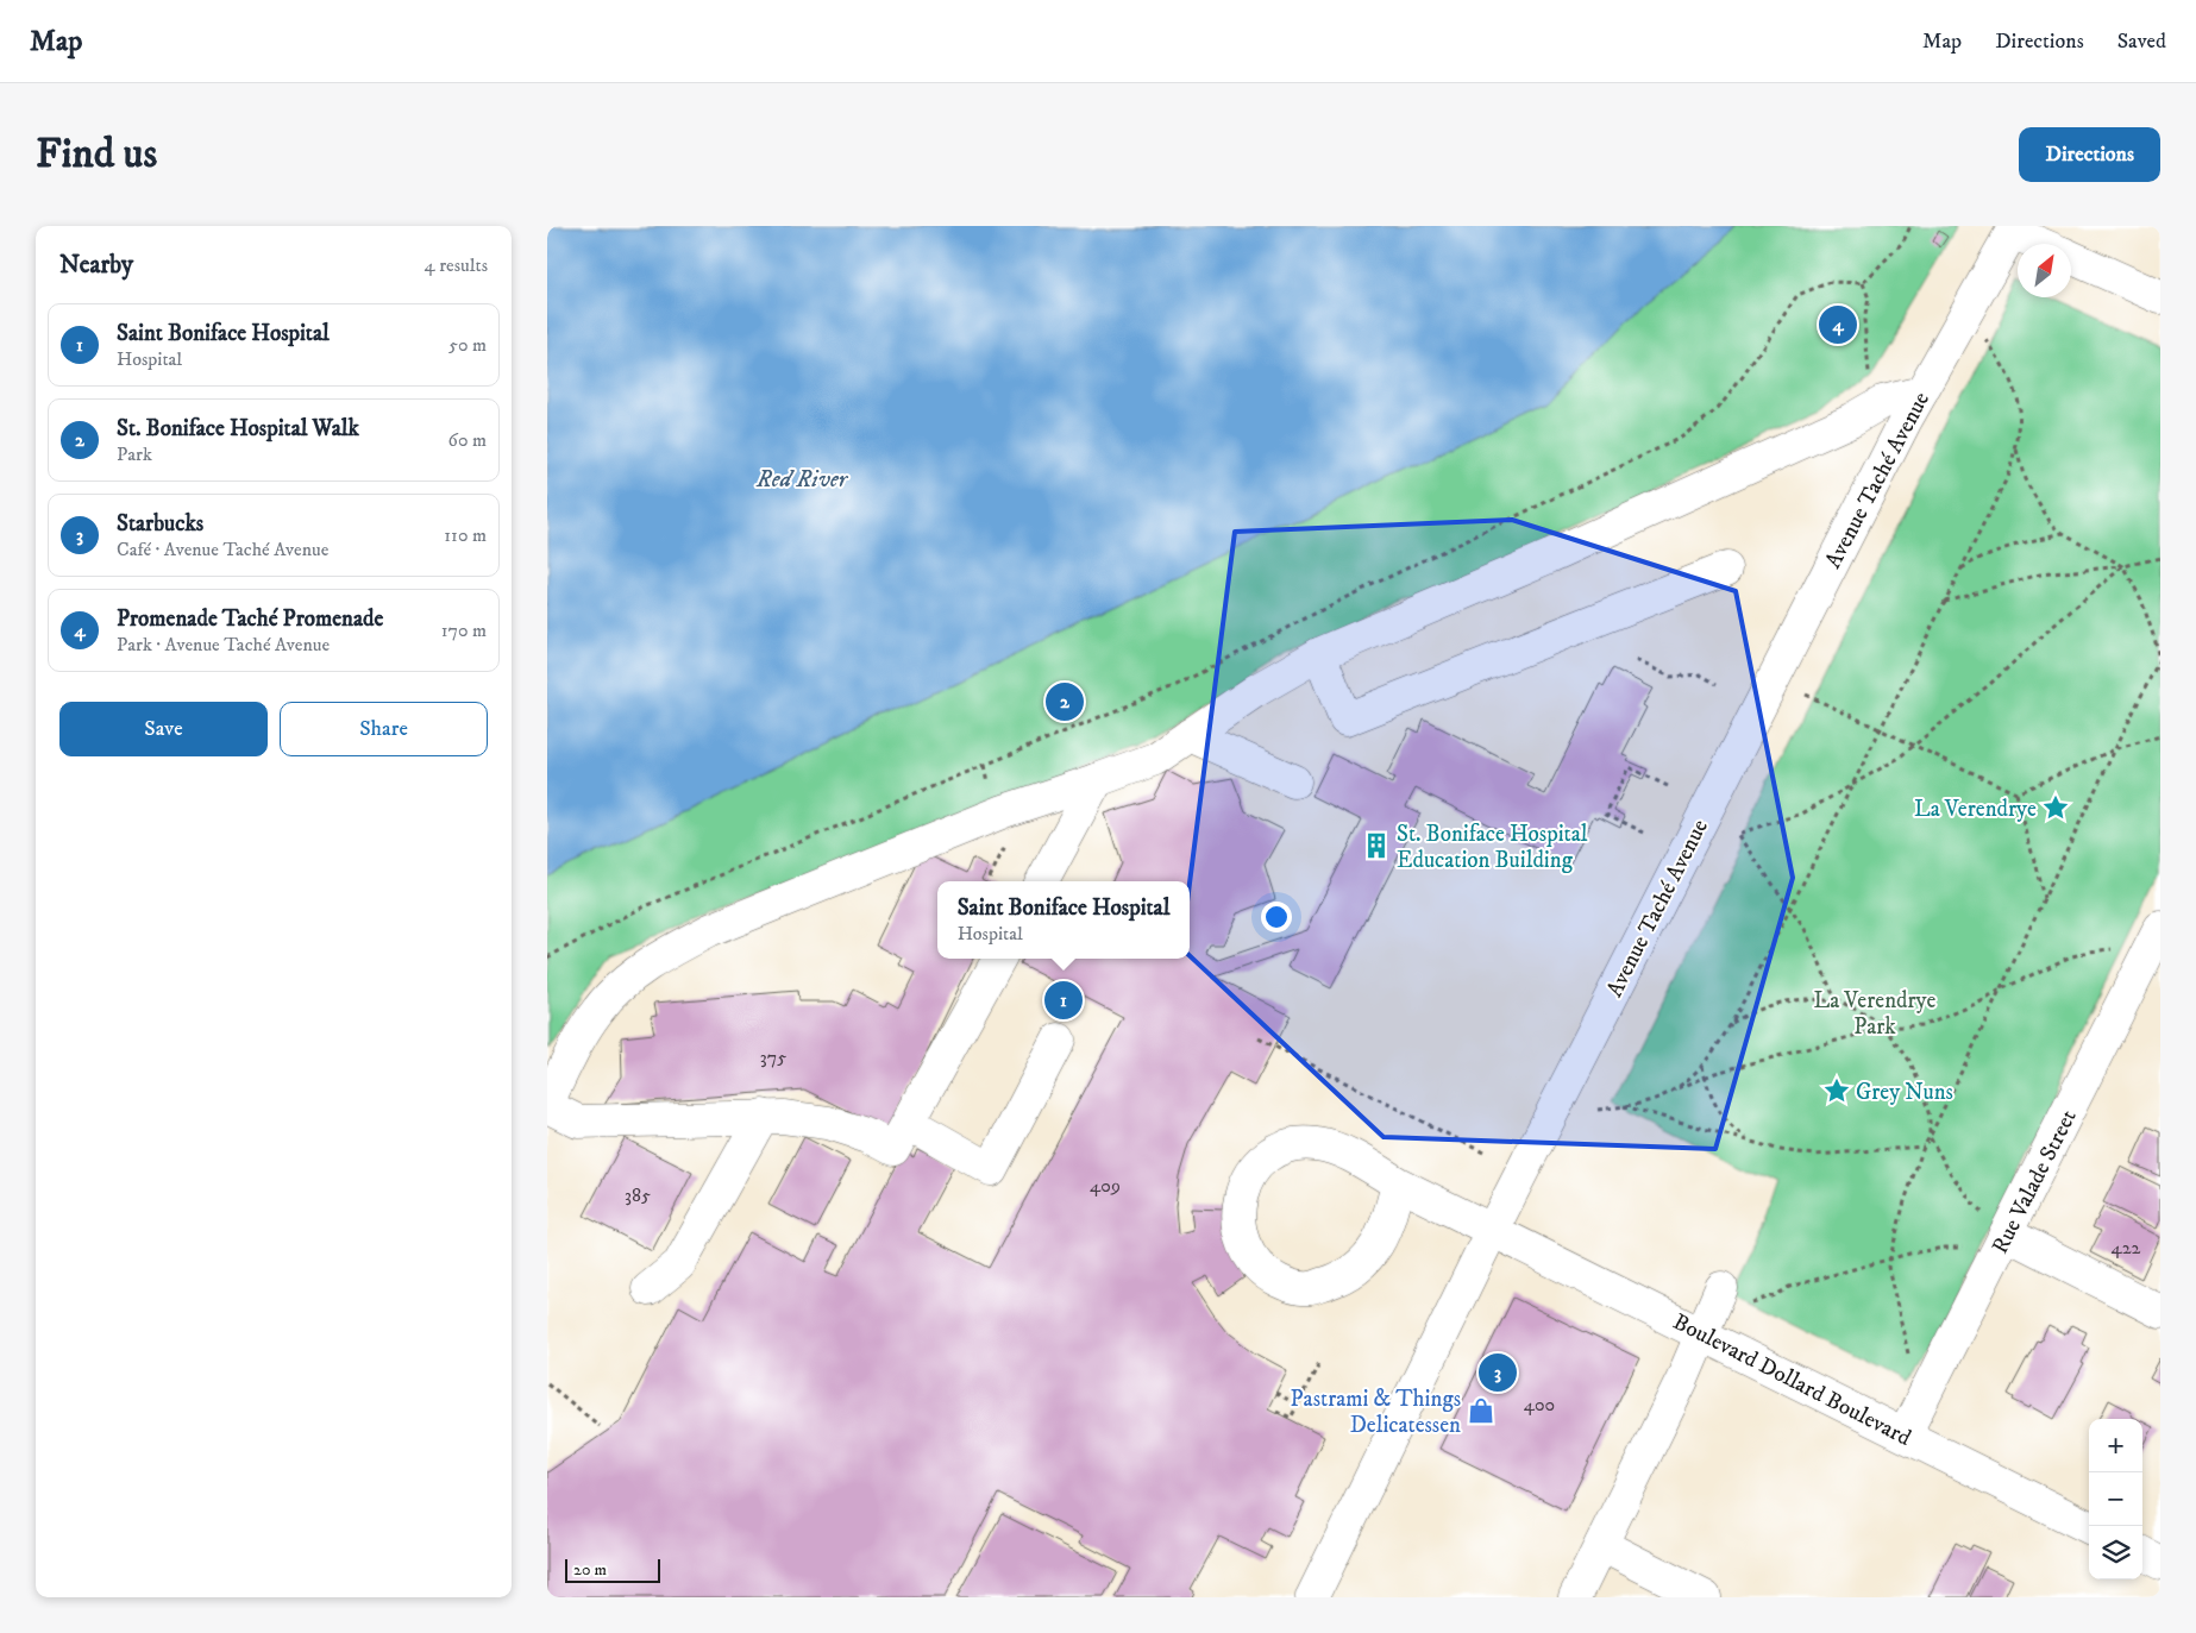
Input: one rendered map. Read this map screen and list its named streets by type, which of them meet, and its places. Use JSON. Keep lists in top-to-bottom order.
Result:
{
  "streets": {
    "street": ["Avenue Taché Avenue", "Rue Valade Street", "Boulevard Dollard Boulevard"]
  },
  "crossings": [
    ["Avenue Taché Avenue", "Boulevard Dollard Boulevard"],
    ["Rue Valade Street", "Boulevard Dollard Boulevard"]
  ],
  "water": ["Red River"],
  "parks": ["La Verendrye Park"],
  "places": {
    "place": ["La Verendrye", "Grey Nuns"],
    "building": ["St. Boniface Hospital Education Building"],
    "shop": ["Pastrami & Things Delicatessen"]
  },
  "house_numbers": [
    "375",
    "409",
    "385",
    "422",
    "400"
  ],
  "scale_bar": "20 m",
  "north": "top right",
  "page": {
    "header": "Map",
    "nav": ["Map", "Directions", "Saved"],
    "buttons": [
      "Directions",
      ["Save", "Share"]
    ],
    "title": "Find us",
    "heading": ["Nearby", "4 results"],
    "list": [
      {
        "mark": "1",
        "name": "Saint Boniface Hospital",
        "note": "Hospital",
        "value": "50 m"
      },
      {
        "mark": "2",
        "name": "St. Boniface Hospital Walk",
        "note": "Park",
        "value": "60 m"
      },
      {
        "mark": "3",
        "name": "Starbucks",
        "note": "Café · Avenue Taché Avenue",
        "value": "110 m"
      },
      {
        "mark": "4",
        "name": "Promenade Taché Promenade",
        "note": "Park · Avenue Taché Avenue",
        "value": "170 m"
      }
    ],
    "pins": [
      "4",
      "2",
      "1",
      "3"
    ],
    "popup": ["Saint Boniface Hospital", "Hospital"],
    "map_buttons": ["+", "−"],
    "scale": "20 m"
  }
}
